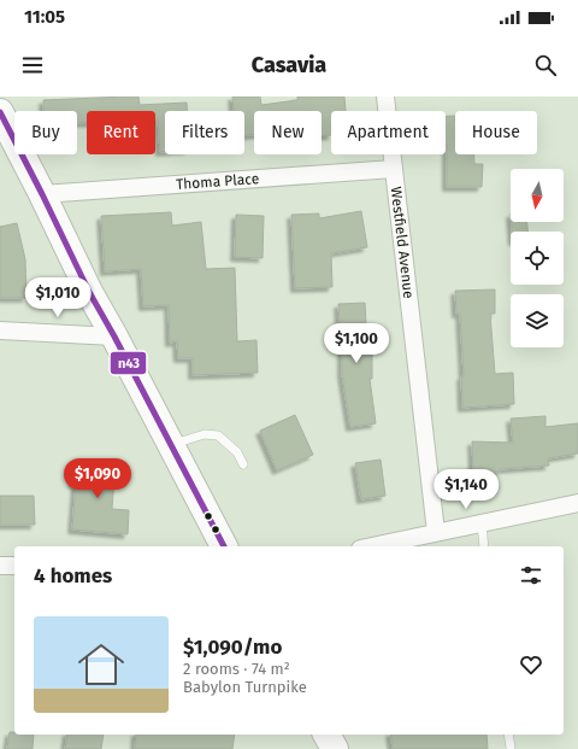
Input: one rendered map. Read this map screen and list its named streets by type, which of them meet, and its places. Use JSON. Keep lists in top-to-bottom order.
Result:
{
  "streets": {
    "street": ["Thoma Place", "Westfield Avenue"]
  },
  "crossings": [
    ["Thoma Place", "Westfield Avenue"]
  ],
  "lines": ["transit line n43"],
  "north": "bottom",
  "page": {
    "status": "11:05",
    "header": "Casavia",
    "chip": [
      "Buy",
      "Rent",
      "Filters",
      "New",
      "Apartment",
      "House"
    ],
    "price": [
      "$1,010",
      "$1,100",
      "$1,090",
      "$1,140"
    ],
    "heading": "4 homes",
    "list": [
      {
        "name": "$1,090/mo",
        "note": "2 rooms · 74 m² · Babylon Turnpike"
      }
    ]
  }
}
